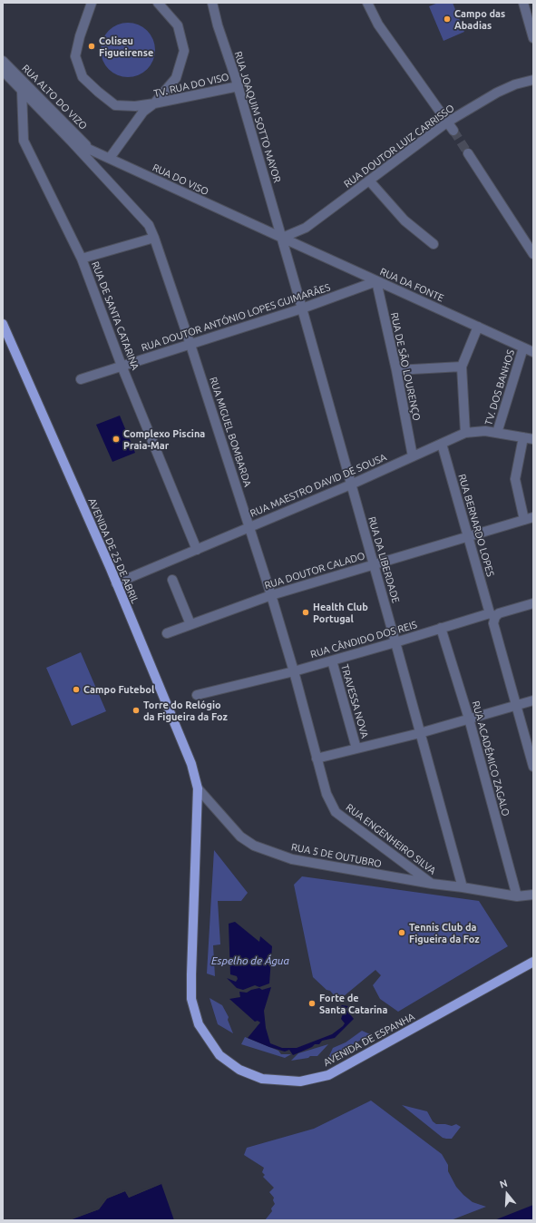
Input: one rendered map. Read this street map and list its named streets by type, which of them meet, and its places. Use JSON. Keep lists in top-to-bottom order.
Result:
{
  "streets": {
    "main road": ["AVENIDA DE 25 DE ABRIL", "AVENIDA DE ESPANHA"],
    "street": [
      "TV. RUA DO VISO",
      "RUA ALTO DO VIZO",
      "RUA JOAQUIM SOTTO MAYOR",
      "RUA DOUTOR LUIZ CARRISSO",
      "RUA DO VISO",
      "RUA DA FONTE",
      "RUA DE SANTA CATARINA",
      "RUA DOUTOR ANTÓNIO LOPES GUIMARÃES",
      "RUA DE SÃO LOURENÇO",
      "TV. DOS BANHOS",
      "RUA MIGUEL BOMBARDA",
      "RUA MAESTRO DAVID DE SOUSA",
      "RUA BERNARDO LOPES",
      "RUA DA LIBERDADE",
      "RUA DOUTOR CALADO",
      "RUA CÂNDIDO DOS REIS",
      "TRAVESSA NOVA",
      "RUA ACADÉMICO ZAGALO",
      "RUA ENGENHEIRO SILVA",
      "RUA 5 DE OUTUBRO"
    ]
  },
  "crossings": [
    ["TV. RUA DO VISO", "RUA JOAQUIM SOTTO MAYOR"],
    ["TV. RUA DO VISO", "RUA DO VISO"],
    ["RUA ALTO DO VIZO", "RUA DO VISO"],
    ["RUA JOAQUIM SOTTO MAYOR", "RUA DOUTOR LUIZ CARRISSO"],
    ["RUA JOAQUIM SOTTO MAYOR", "RUA DO VISO"],
    ["RUA JOAQUIM SOTTO MAYOR", "RUA DA FONTE"],
    ["RUA JOAQUIM SOTTO MAYOR", "RUA DA LIBERDADE"],
    ["RUA DOUTOR LUIZ CARRISSO", "RUA DO VISO"],
    ["RUA DOUTOR LUIZ CARRISSO", "RUA DA FONTE"],
    ["RUA DOUTOR LUIZ CARRISSO", "RUA DA LIBERDADE"],
    ["RUA DO VISO", "RUA DA FONTE"],
    ["RUA DO VISO", "RUA MIGUEL BOMBARDA"],
    ["RUA DO VISO", "RUA DA LIBERDADE"],
    ["RUA DA FONTE", "RUA DOUTOR ANTÓNIO LOPES GUIMARÃES"],
    ["RUA DA FONTE", "RUA DE SÃO LOURENÇO"],
    ["RUA DA FONTE", "TV. DOS BANHOS"],
    ["RUA DA FONTE", "RUA DA LIBERDADE"],
    ["RUA DE SANTA CATARINA", "RUA DOUTOR ANTÓNIO LOPES GUIMARÃES"],
    ["RUA DE SANTA CATARINA", "RUA MIGUEL BOMBARDA"],
    ["RUA DE SANTA CATARINA", "RUA MAESTRO DAVID DE SOUSA"],
    ["RUA DOUTOR ANTÓNIO LOPES GUIMARÃES", "RUA DE SÃO LOURENÇO"],
    ["RUA DOUTOR ANTÓNIO LOPES GUIMARÃES", "RUA MIGUEL BOMBARDA"],
    ["RUA DOUTOR ANTÓNIO LOPES GUIMARÃES", "RUA DA LIBERDADE"],
    ["RUA DE SÃO LOURENÇO", "RUA MAESTRO DAVID DE SOUSA"],
    ["TV. DOS BANHOS", "RUA MAESTRO DAVID DE SOUSA"],
    ["RUA MIGUEL BOMBARDA", "RUA MAESTRO DAVID DE SOUSA"],
    ["RUA MIGUEL BOMBARDA", "RUA DOUTOR CALADO"],
    ["RUA MIGUEL BOMBARDA", "RUA CÂNDIDO DOS REIS"],
    ["RUA MIGUEL BOMBARDA", "RUA ENGENHEIRO SILVA"],
    ["RUA MAESTRO DAVID DE SOUSA", "RUA BERNARDO LOPES"],
    ["RUA MAESTRO DAVID DE SOUSA", "AVENIDA DE 25 DE ABRIL"],
    ["RUA MAESTRO DAVID DE SOUSA", "RUA DA LIBERDADE"],
    ["RUA BERNARDO LOPES", "RUA DOUTOR CALADO"],
    ["RUA BERNARDO LOPES", "RUA CÂNDIDO DOS REIS"],
    ["AVENIDA DE 25 DE ABRIL", "RUA 5 DE OUTUBRO"],
    ["AVENIDA DE 25 DE ABRIL", "AVENIDA DE ESPANHA"],
    ["RUA DA LIBERDADE", "RUA DOUTOR CALADO"],
    ["RUA DA LIBERDADE", "RUA CÂNDIDO DOS REIS"],
    ["RUA DA LIBERDADE", "RUA ENGENHEIRO SILVA"],
    ["RUA CÂNDIDO DOS REIS", "TRAVESSA NOVA"],
    ["RUA CÂNDIDO DOS REIS", "RUA ACADÉMICO ZAGALO"],
    ["RUA ACADÉMICO ZAGALO", "RUA ENGENHEIRO SILVA"],
    ["RUA ENGENHEIRO SILVA", "RUA 5 DE OUTUBRO"],
    ["RUA 5 DE OUTUBRO", "AVENIDA DE ESPANHA"]
  ],
  "water": ["Espelho de Água"],
  "places": [
    "Campo das Abadias",
    "Coliseu Figueirense",
    "Complexo Piscina Praia-Mar",
    "Health Club Portugal",
    "Campo Futebol",
    "Torre do Relógio da Figueira da Foz",
    "Tennis Club da Figueira da Foz",
    "Forte de Santa Catarina"
  ],
  "north": "top"
}
